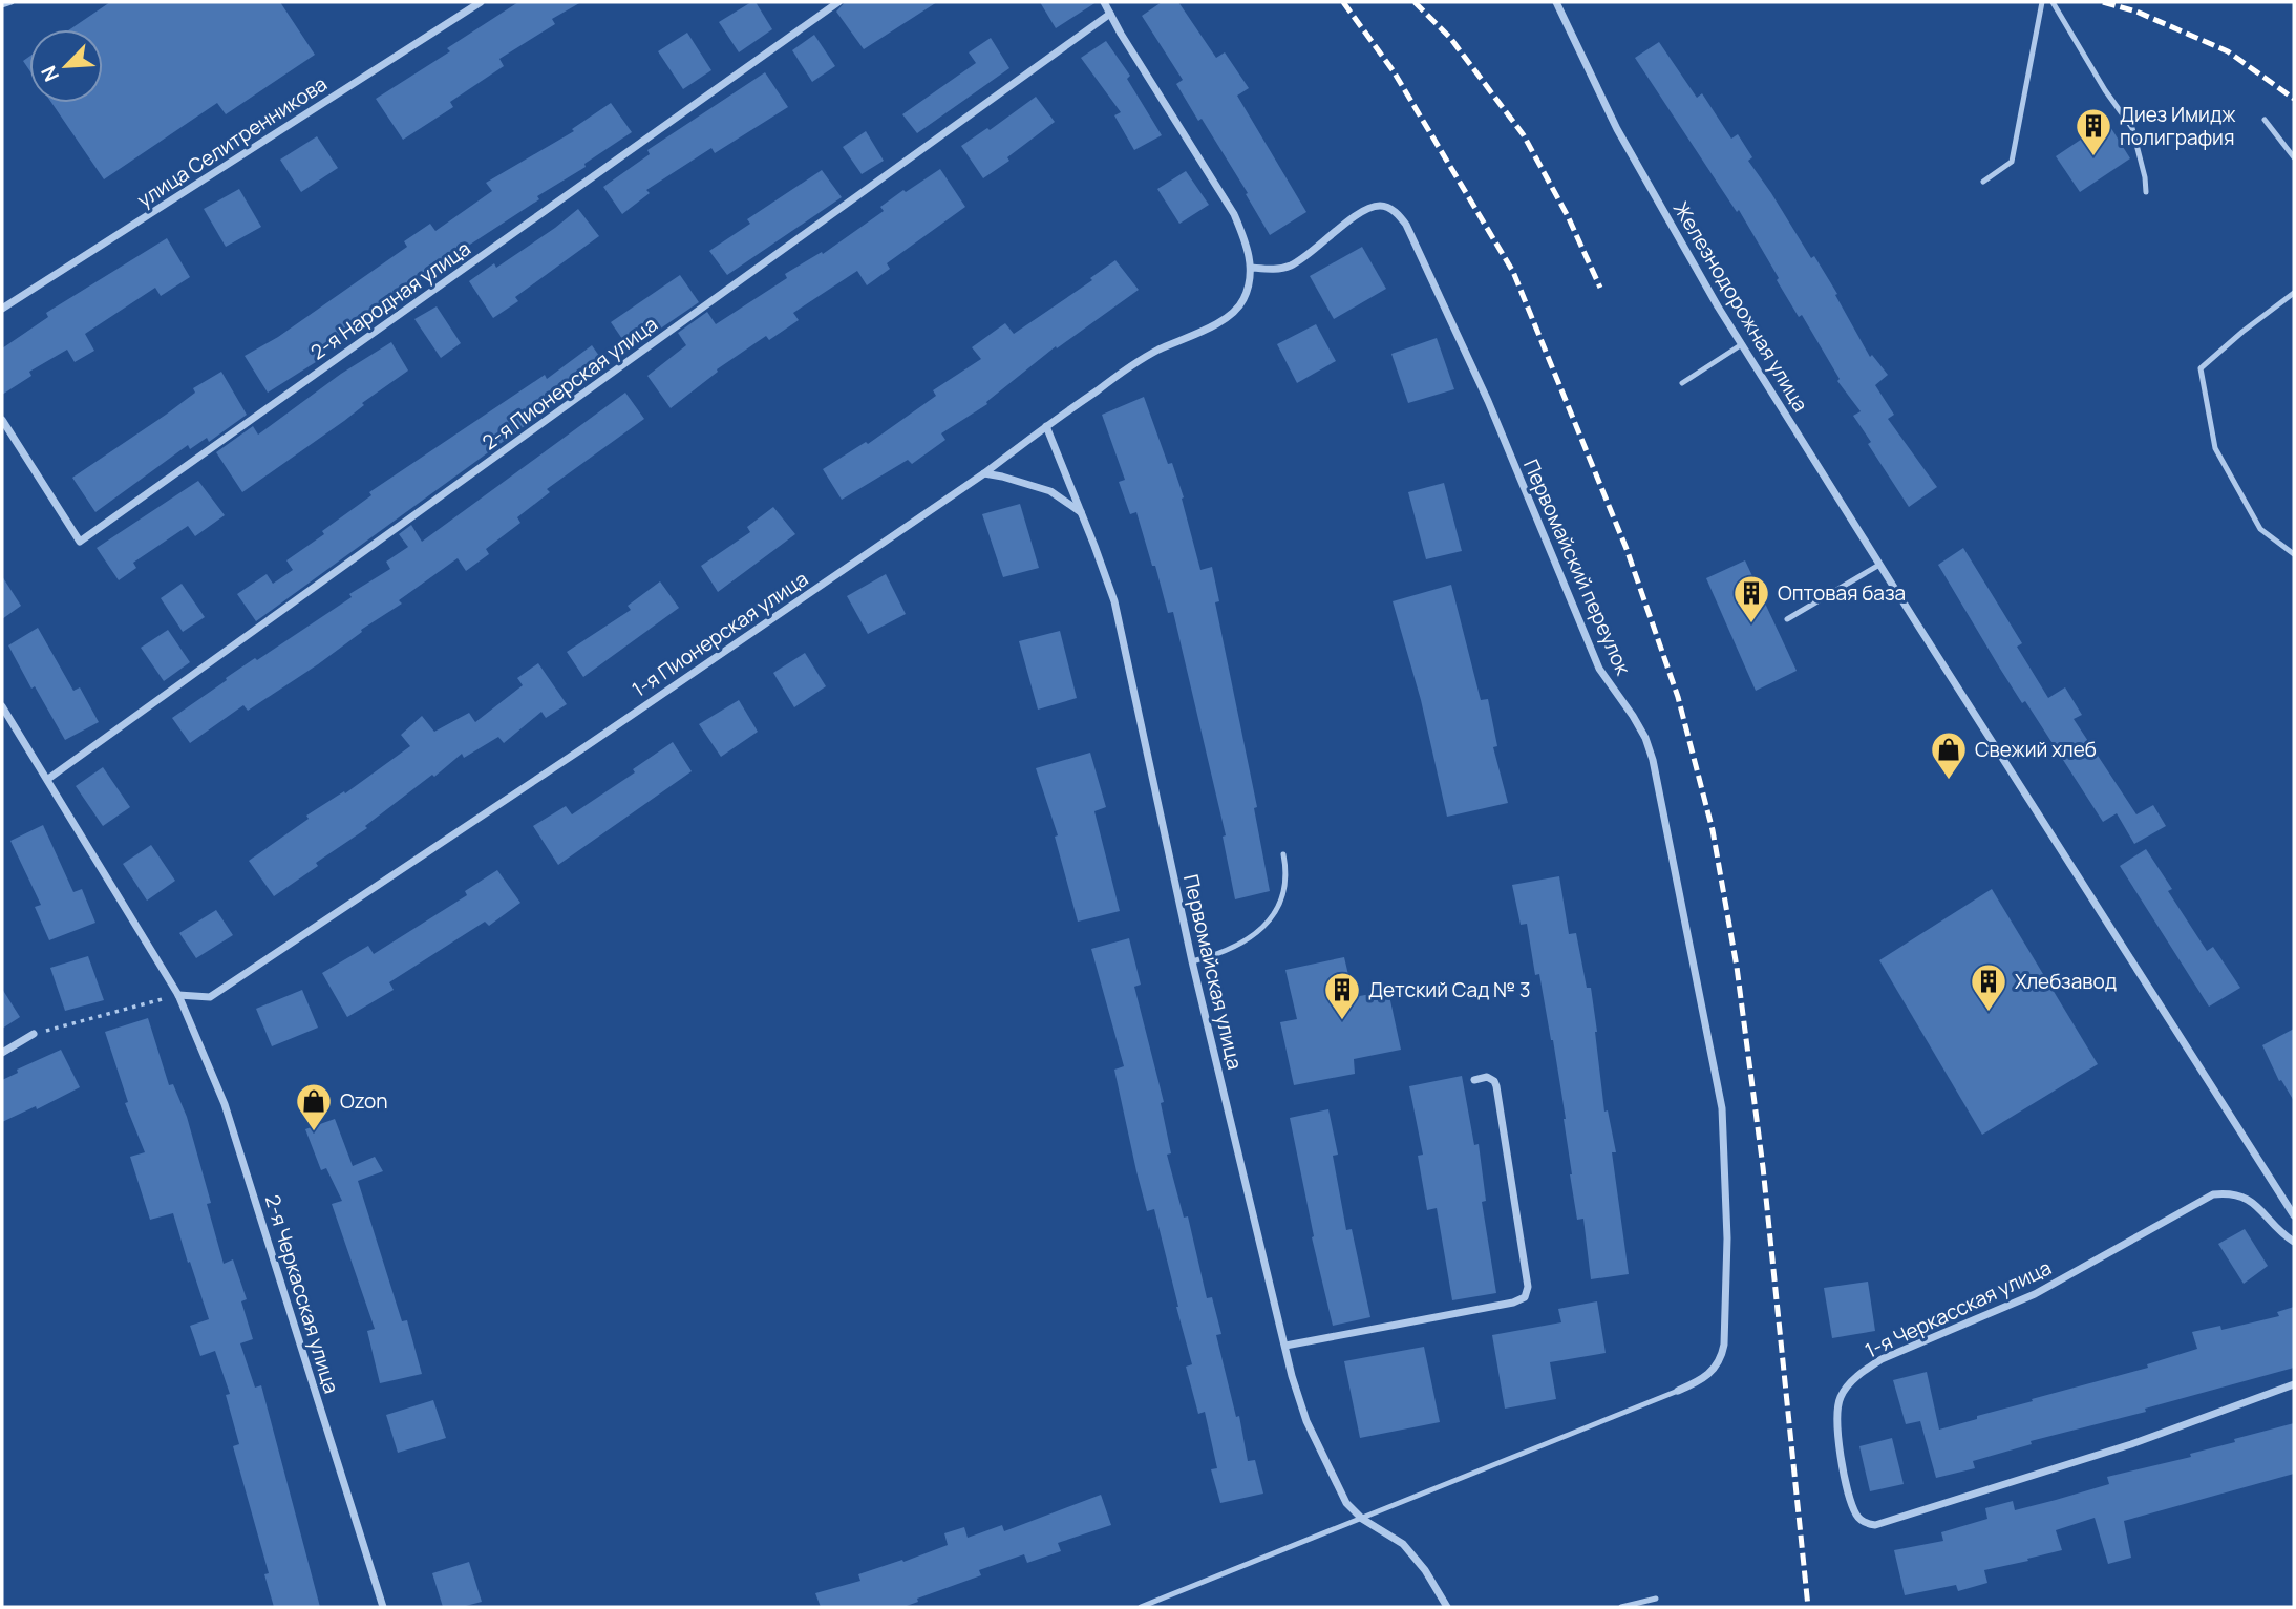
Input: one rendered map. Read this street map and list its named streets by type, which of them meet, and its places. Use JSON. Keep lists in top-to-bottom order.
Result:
{
  "streets": {
    "street": [
      "улица Селитренникова",
      "2-я Народная улица",
      "Железнодорожная улица",
      "2-я Пионерская улица",
      "Первомайский переулок",
      "1-я Пионерская улица",
      "Первомайская улица",
      "2-я Черкасская улица",
      "1-я Черкасская улица"
    ]
  },
  "crossings": [
    ["2-я Пионерская улица", "2-я Черкасская улица"],
    ["Первомайский переулок", "1-я Пионерская улица"],
    ["1-я Пионерская улица", "Первомайская улица"],
    ["1-я Пионерская улица", "2-я Черкасская улица"]
  ],
  "places": {
    "building": [
      "Диез Имидж полиграфия",
      "Оптовая база",
      "Хлебзавод",
      "Детский Сад № 3"
    ],
    "shop": ["Свежий хлеб", "Ozon"]
  },
  "north": "bottom left"
}
